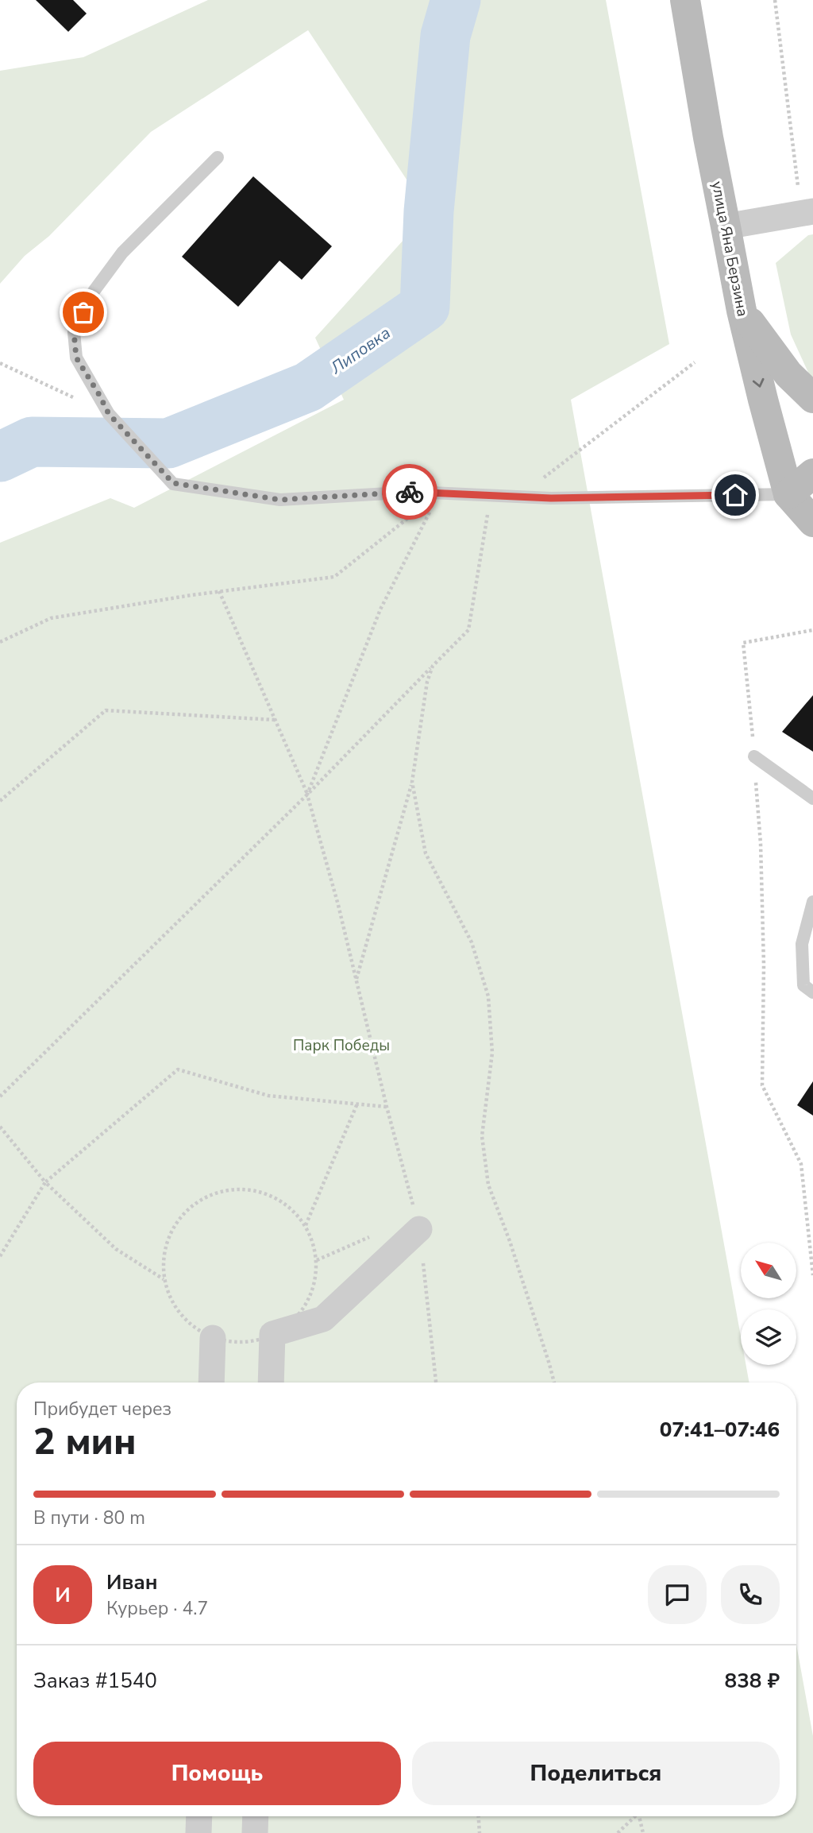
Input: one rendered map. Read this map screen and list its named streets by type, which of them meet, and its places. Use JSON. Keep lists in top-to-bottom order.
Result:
{
  "streets": {
    "main road": ["улица Яна Берзина"]
  },
  "water": ["Липовка"],
  "parks": ["Парк Победы"],
  "north": "top left",
  "page": {
    "heading": ["2 мин", "Прибудет через", "07:41–07:46"],
    "panel": [
      "Иван",
      "Курьер · 4.7",
      "Заказ #1540",
      "838 ₽"
    ],
    "bar": "В пути · 80 m",
    "round": "И",
    "buttons": ["Помощь", "Поделиться"]
  }
}
